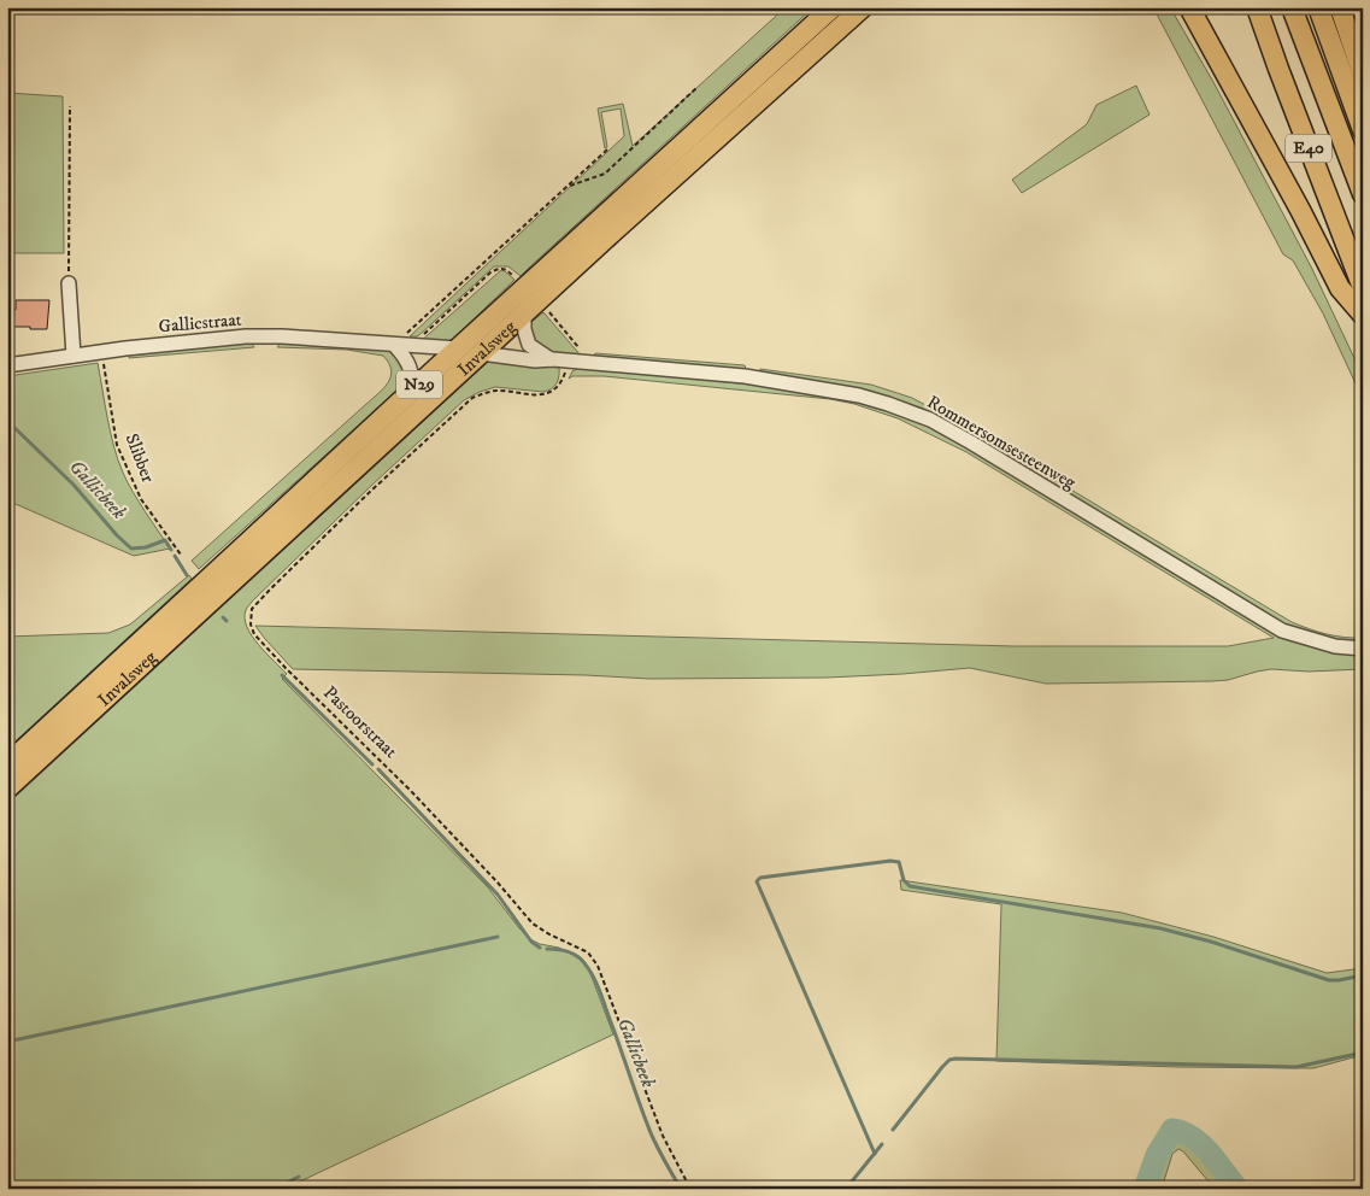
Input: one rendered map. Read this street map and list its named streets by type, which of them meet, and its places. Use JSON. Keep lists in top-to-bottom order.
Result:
{
  "streets": {
    "highway": ["E40", "Invalsweg", "N29"],
    "street": ["Gallicstraat", "Rommersomsesteenweg"],
    "path": ["Slibber", "Pastoorstraat"]
  },
  "crossings": [
    ["Gallicstraat", "Invalsweg"],
    ["Invalsweg", "Rommersomsesteenweg"],
    ["Rommersomsesteenweg", "Pastoorstraat"]
  ],
  "water": ["Gallicbeek"]
}
